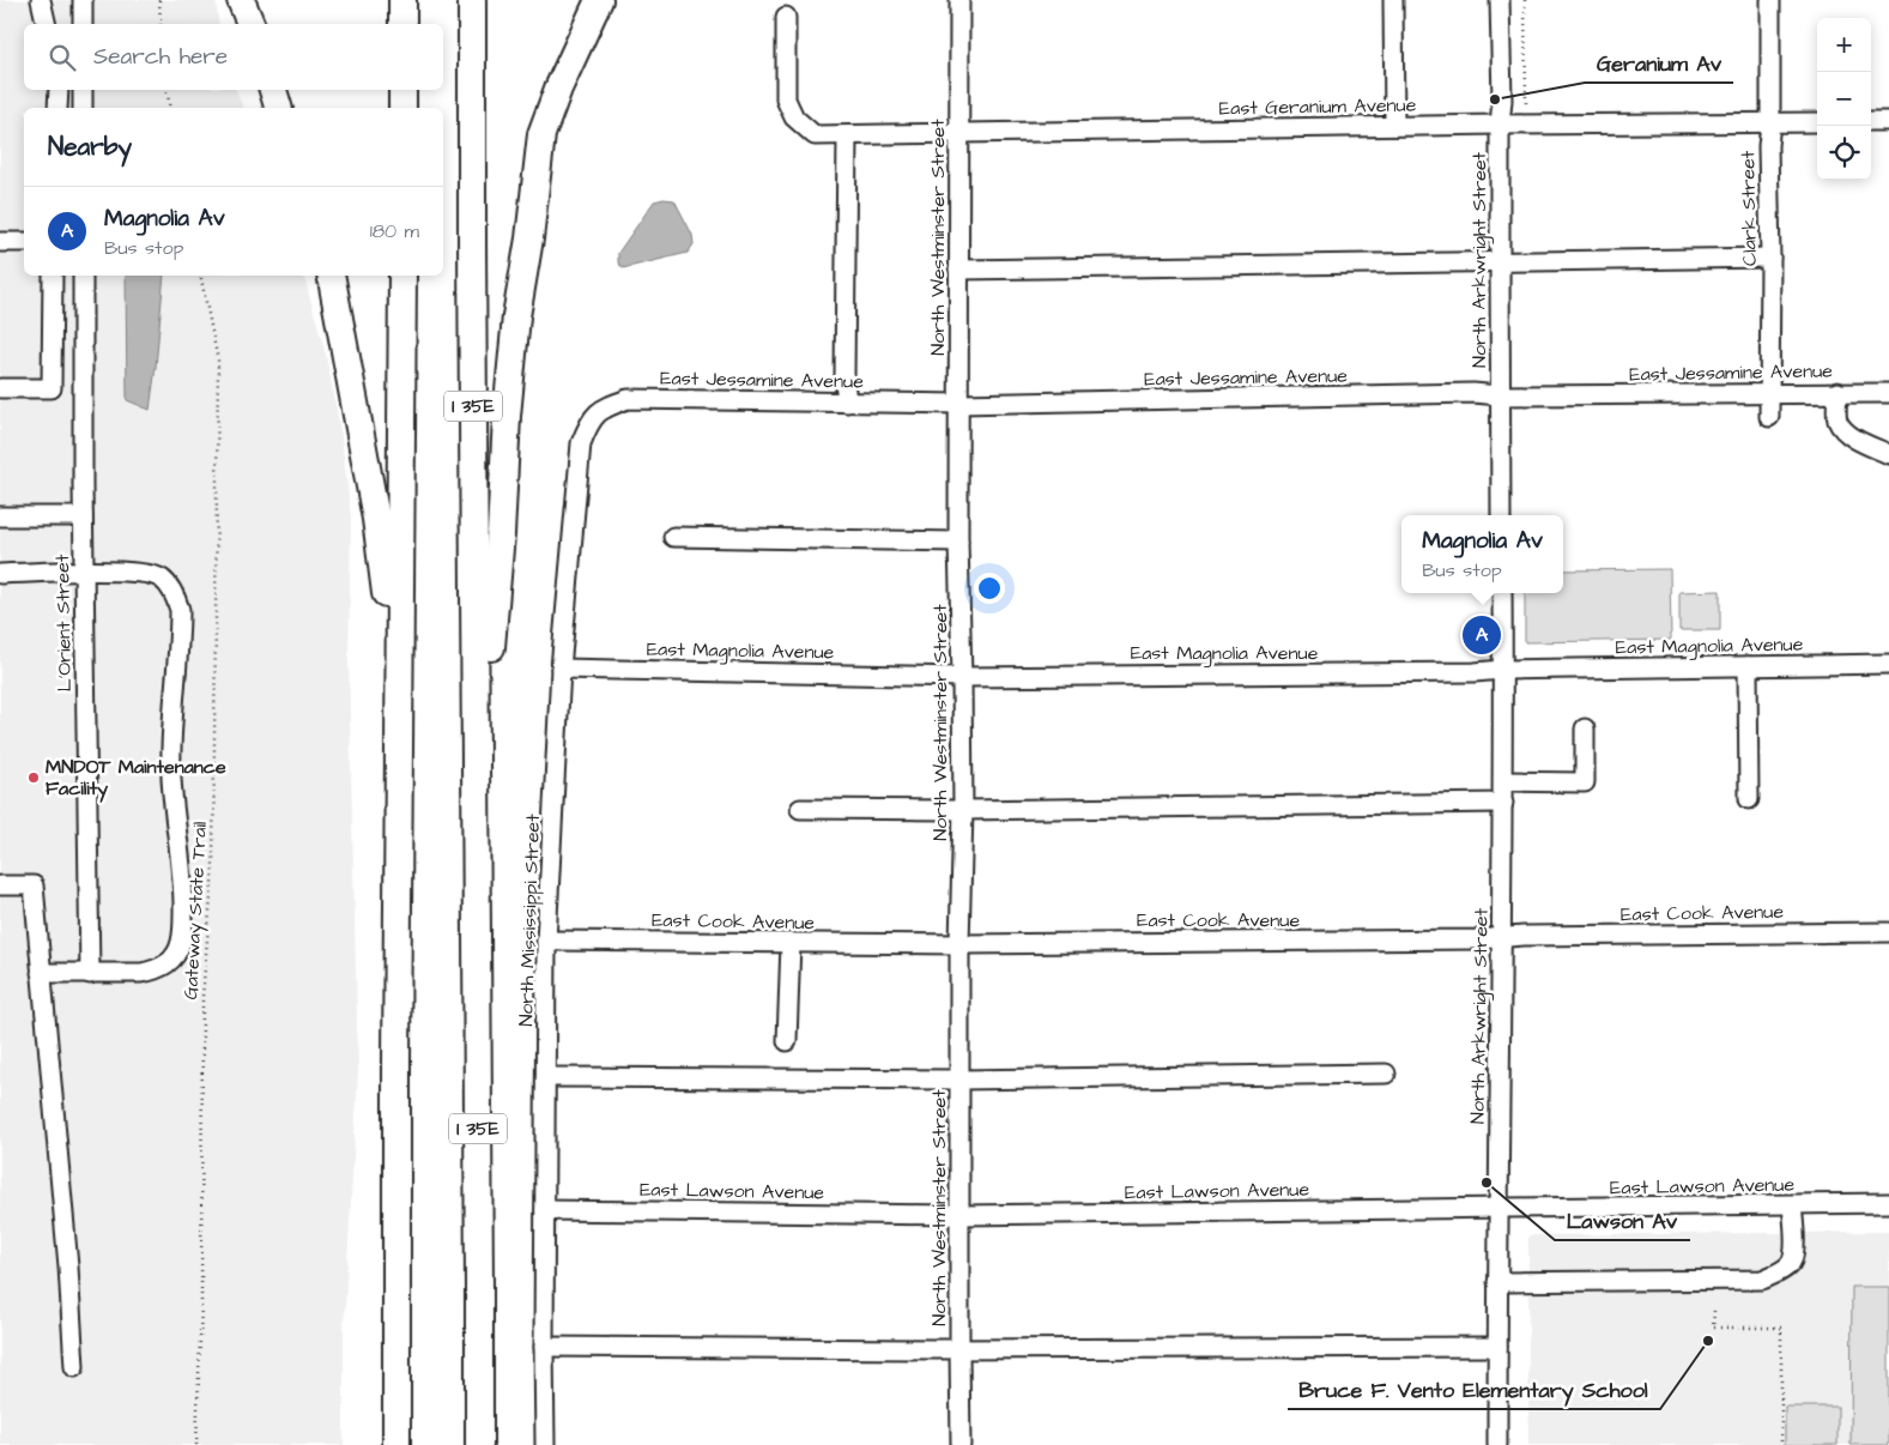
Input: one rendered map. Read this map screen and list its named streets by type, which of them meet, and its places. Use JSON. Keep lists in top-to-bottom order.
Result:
{
  "streets": {
    "highway": ["I 35E"],
    "street": [
      "East Geranium Avenue",
      "Clark Street",
      "North Westminster Street",
      "North Arkwright Street",
      "East Jessamine Avenue",
      "L'Orient Street",
      "East Magnolia Avenue",
      "East Cook Avenue",
      "North Mississippi Street",
      "East Lawson Avenue"
    ],
    "path": ["Gateway State Trail"]
  },
  "crossings": [
    ["East Geranium Avenue", "Clark Street"],
    ["East Geranium Avenue", "North Westminster Street"],
    ["East Geranium Avenue", "North Arkwright Street"],
    ["Clark Street", "East Jessamine Avenue"],
    ["North Westminster Street", "East Jessamine Avenue"],
    ["North Westminster Street", "East Magnolia Avenue"],
    ["North Westminster Street", "East Cook Avenue"],
    ["North Westminster Street", "East Lawson Avenue"],
    ["North Arkwright Street", "East Jessamine Avenue"],
    ["North Arkwright Street", "East Magnolia Avenue"],
    ["North Arkwright Street", "East Cook Avenue"],
    ["North Arkwright Street", "East Lawson Avenue"],
    ["East Jessamine Avenue", "North Mississippi Street"],
    ["East Magnolia Avenue", "North Mississippi Street"],
    ["East Cook Avenue", "North Mississippi Street"],
    ["North Mississippi Street", "East Lawson Avenue"]
  ],
  "places": [
    "Geranium Av",
    "MNDOT Maintenance Facility",
    "Lawson Av",
    "Bruce F. Vento Elementary School"
  ],
  "page": {
    "map_buttons": ["+", "−"],
    "search": "Search here",
    "heading": "Nearby",
    "list": [
      {
        "mark": "A",
        "name": "Magnolia Av",
        "note": "Bus stop",
        "value": "180 m"
      }
    ],
    "popup": ["Magnolia Av", "Bus stop"],
    "pins": "A"
  }
}
